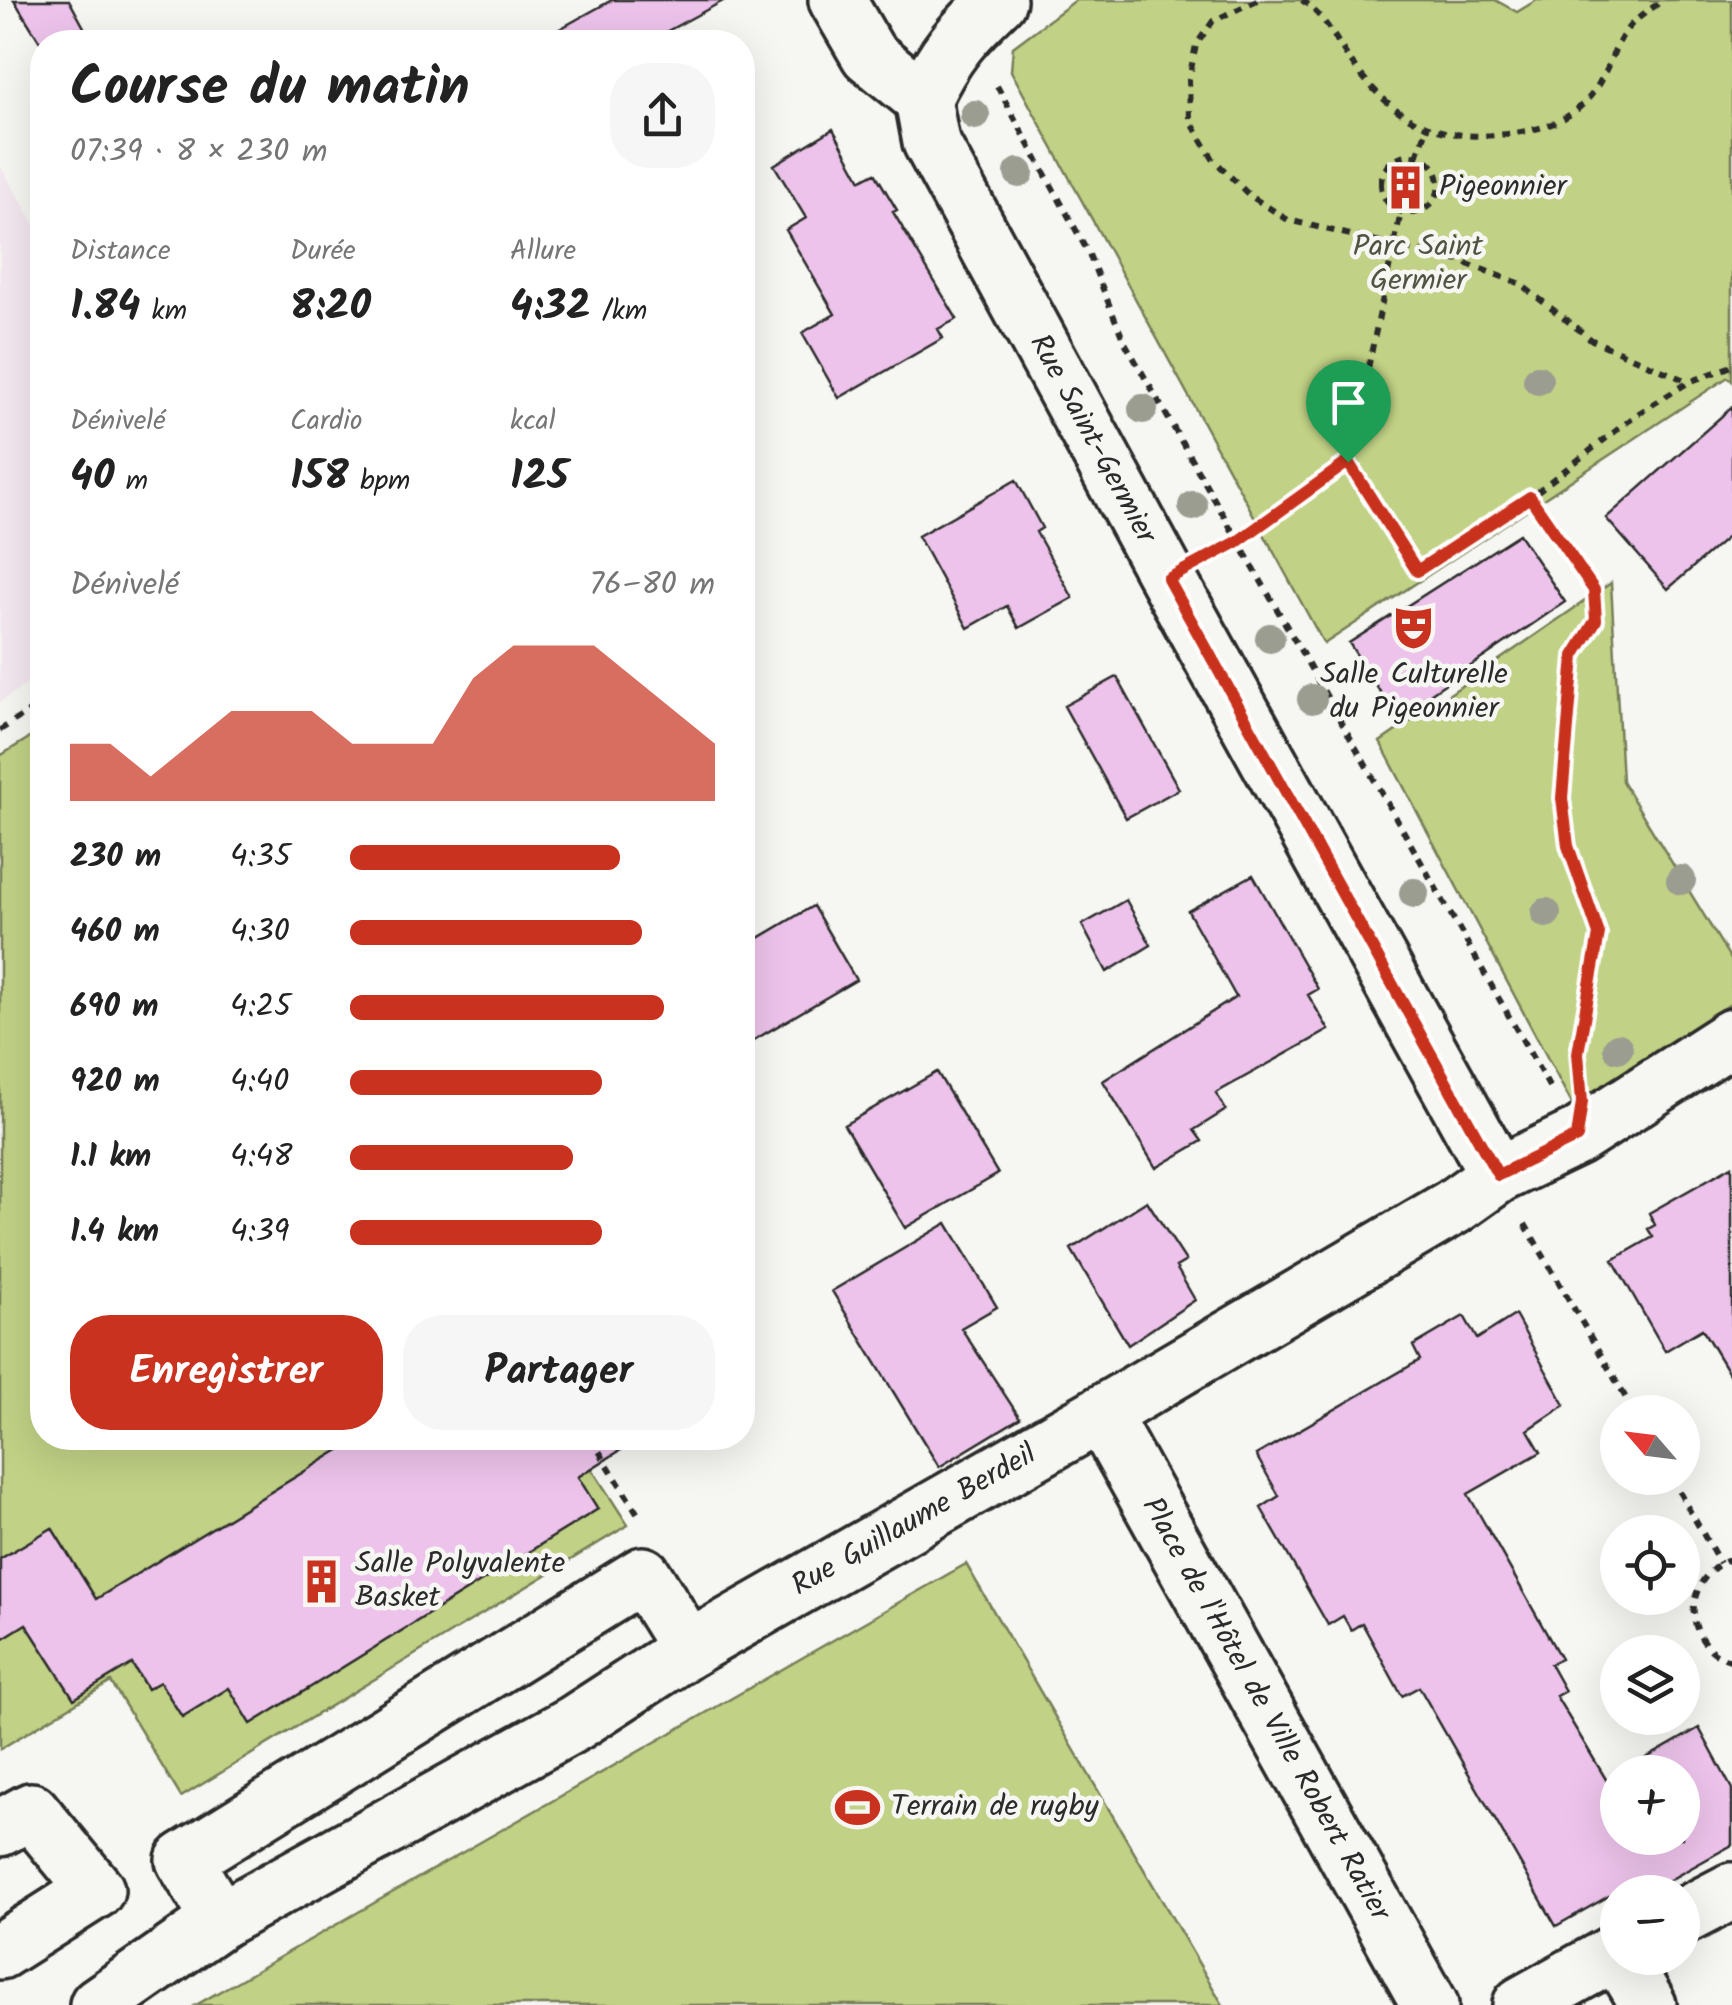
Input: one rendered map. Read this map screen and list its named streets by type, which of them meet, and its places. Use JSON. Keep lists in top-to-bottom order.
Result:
{
  "streets": {
    "street": ["Rue Saint-Germier", "Rue Guillaume Berdeil", "Place de l'Hôtel de Ville Robert Ratier"]
  },
  "crossings": [
    ["Rue Saint-Germier", "Rue Guillaume Berdeil"],
    ["Rue Guillaume Berdeil", "Place de l'Hôtel de Ville Robert Ratier"]
  ],
  "parks": ["Parc Saint Germier"],
  "places": {
    "building": ["Pigeonnier", "Salle Polyvalente Basket"],
    "theatre": ["Salle Culturelle du Pigeonnier"],
    "sports": ["Terrain de rugby"]
  },
  "north": "top left",
  "page": {
    "heading": ["Course du matin", "07:39 · 8 × 230 m"],
    "stats": [
      ["Distance", "1.84 km"],
      ["Durée", "8:20"],
      ["Allure", "4:32 /km"],
      ["Dénivelé", "40 m"],
      ["Cardio", "158 bpm"],
      ["kcal", "125"]
    ],
    "chart": ["Dénivelé", "76–80 m"],
    "list": [
      {
        "name": "230 m",
        "note": "4:35"
      },
      {
        "name": "460 m",
        "note": "4:30"
      },
      {
        "name": "690 m",
        "note": "4:25"
      },
      {
        "name": "920 m",
        "note": "4:40"
      },
      {
        "name": "1.1 km",
        "note": "4:48"
      },
      {
        "name": "1.4 km",
        "note": "4:39"
      }
    ],
    "buttons": ["Enregistrer", "Partager"],
    "map_buttons": ["+", "−"]
  }
}
